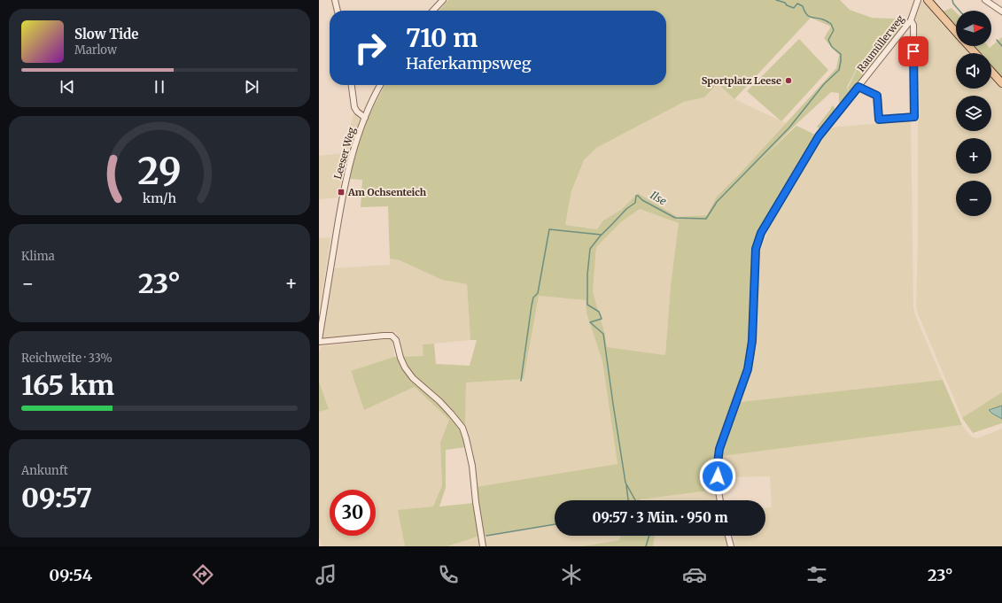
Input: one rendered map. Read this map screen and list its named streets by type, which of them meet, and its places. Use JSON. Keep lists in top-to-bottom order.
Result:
{
  "streets": {
    "street": ["Raumüllerweg", "Leeser Weg"]
  },
  "water": ["Ilse"],
  "places": {
    "other": ["Sportplatz Leese"],
    "transit": ["Am Ochsenteich"]
  },
  "north": "right",
  "page": {
    "map_buttons": ["+", "−"],
    "turn": ["710 m", "Haferkampsweg"],
    "song": ["Slow Tide", "Marlow"],
    "tile": [
      "Klima",
      ["Reichweite · 33%", "165 km"],
      ["Ankunft", "09:57"]
    ],
    "heat": ["−", "23°", "+"],
    "limit": "30",
    "trip": "09:57 · 3 Min. · 950 m",
    "tabs": ["09:54", "23°"],
    "gauge": ["29", "km/h"]
  }
}
